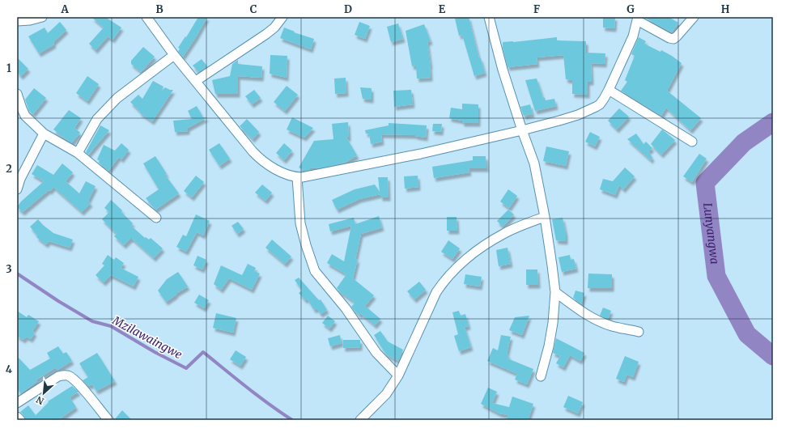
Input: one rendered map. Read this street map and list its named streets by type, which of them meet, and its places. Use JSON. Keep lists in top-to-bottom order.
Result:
{
  "water": ["Lunyangwa", "Mzilawaingwe"],
  "north": "bottom left",
  "grid": {
    "columns": [
      "A",
      "B",
      "C",
      "D",
      "E",
      "F",
      "G",
      "H"
    ],
    "rows": [
      "1",
      "2",
      "3",
      "4"
    ]
  }
}
